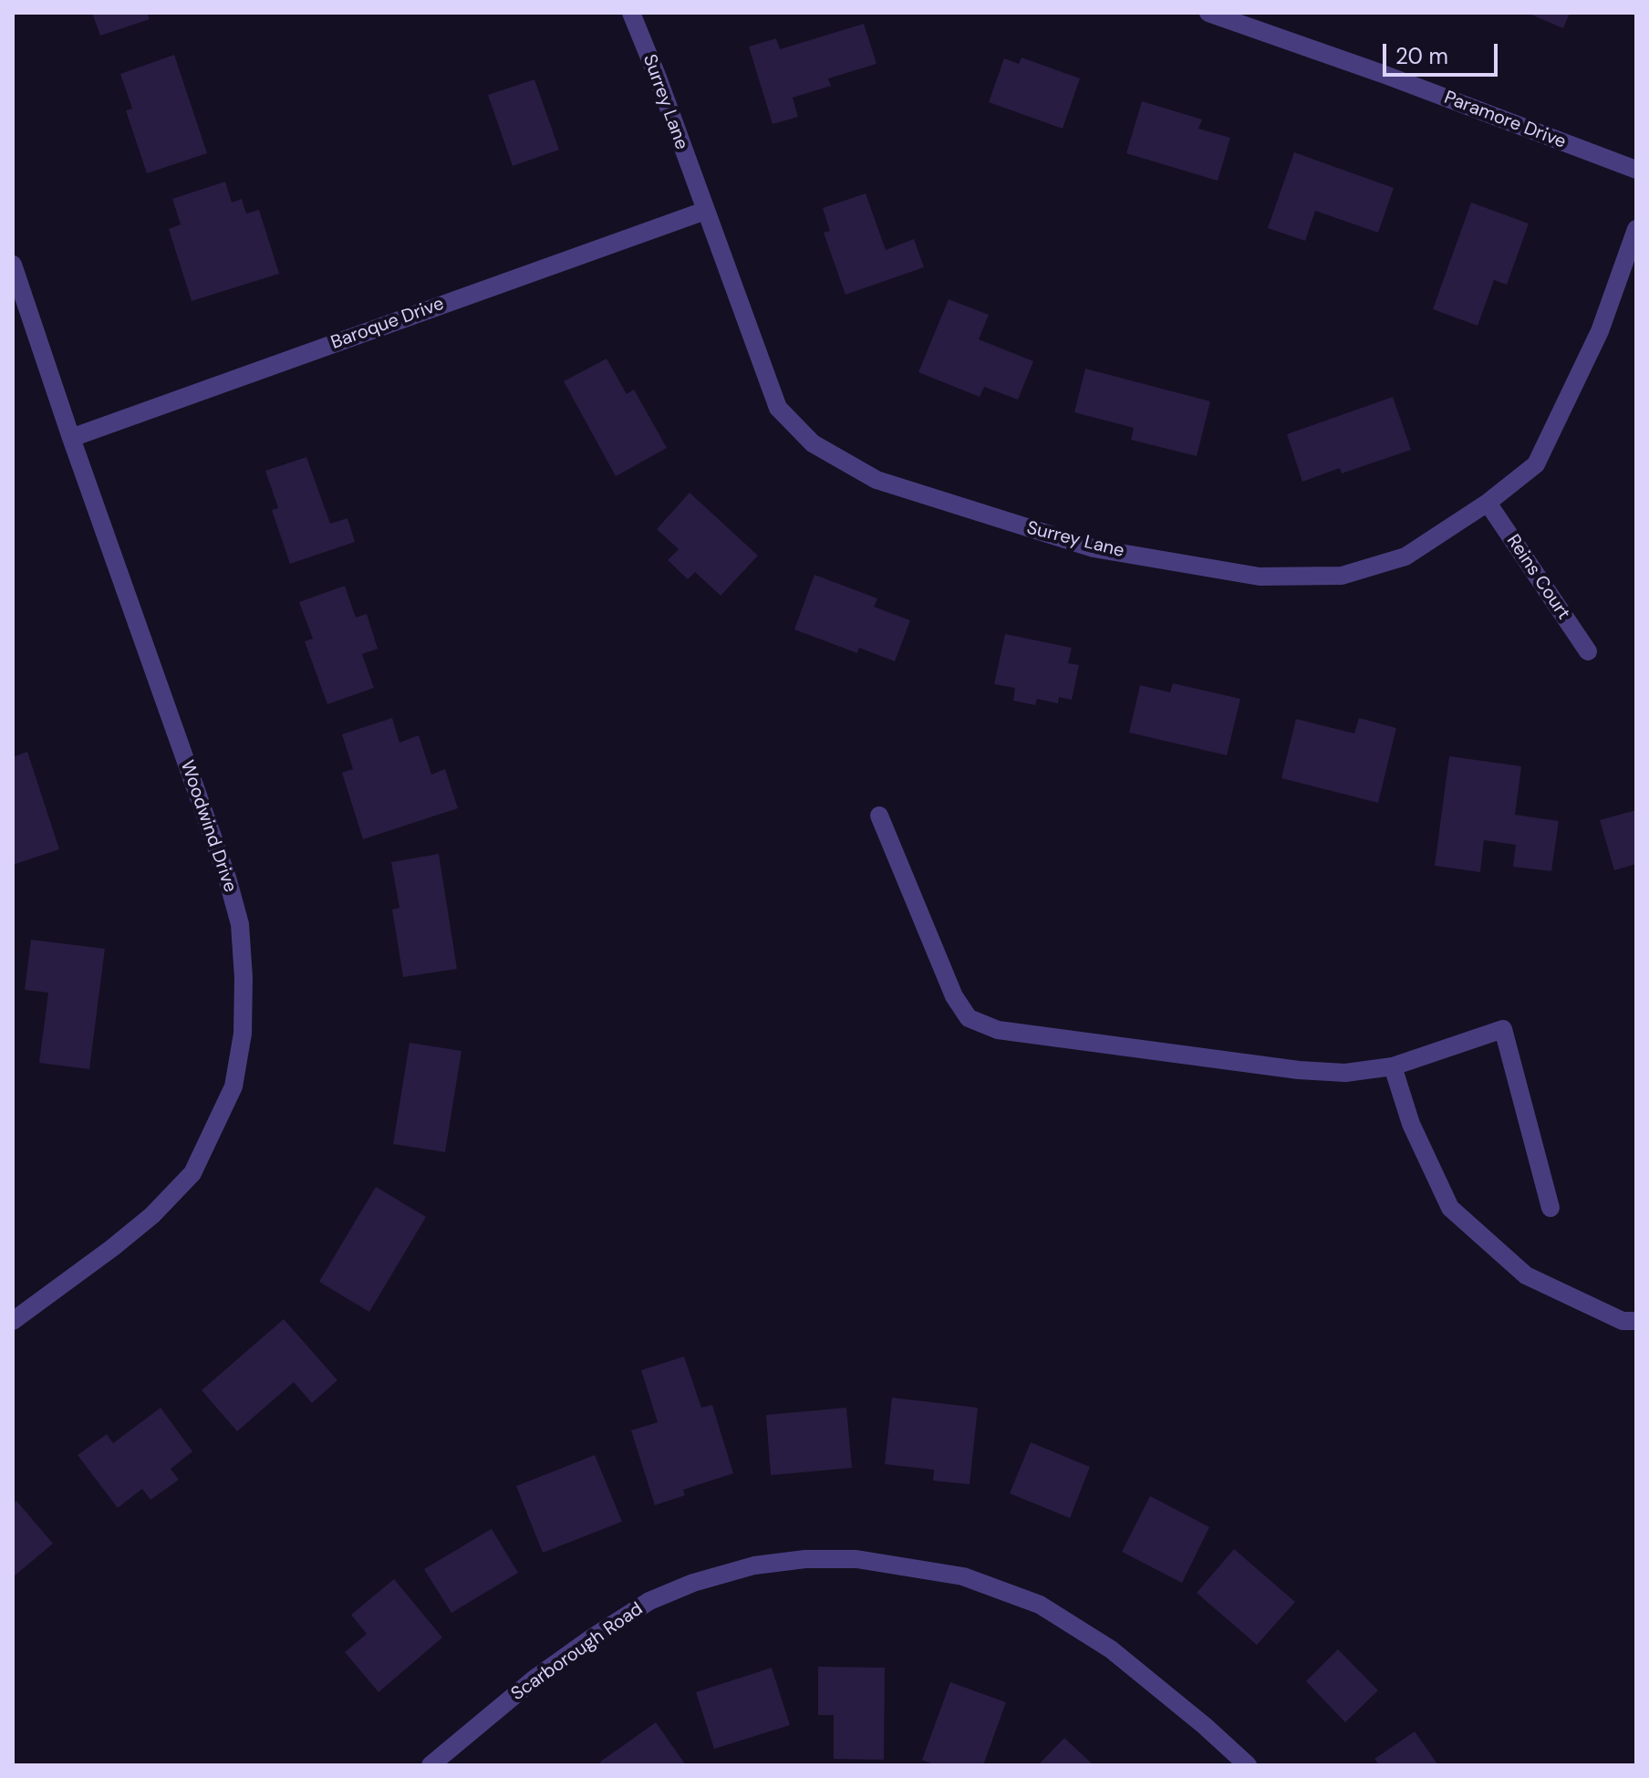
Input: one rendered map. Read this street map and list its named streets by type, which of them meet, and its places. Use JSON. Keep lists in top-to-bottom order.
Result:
{
  "streets": {
    "street": [
      "Surrey Lane",
      "Paramore Drive",
      "Baroque Drive",
      "Reins Court",
      "Woodwind Drive",
      "Scarborough Road"
    ]
  },
  "crossings": [
    ["Surrey Lane", "Baroque Drive"],
    ["Surrey Lane", "Reins Court"],
    ["Baroque Drive", "Woodwind Drive"]
  ],
  "scale_bar": "20 m"
}
